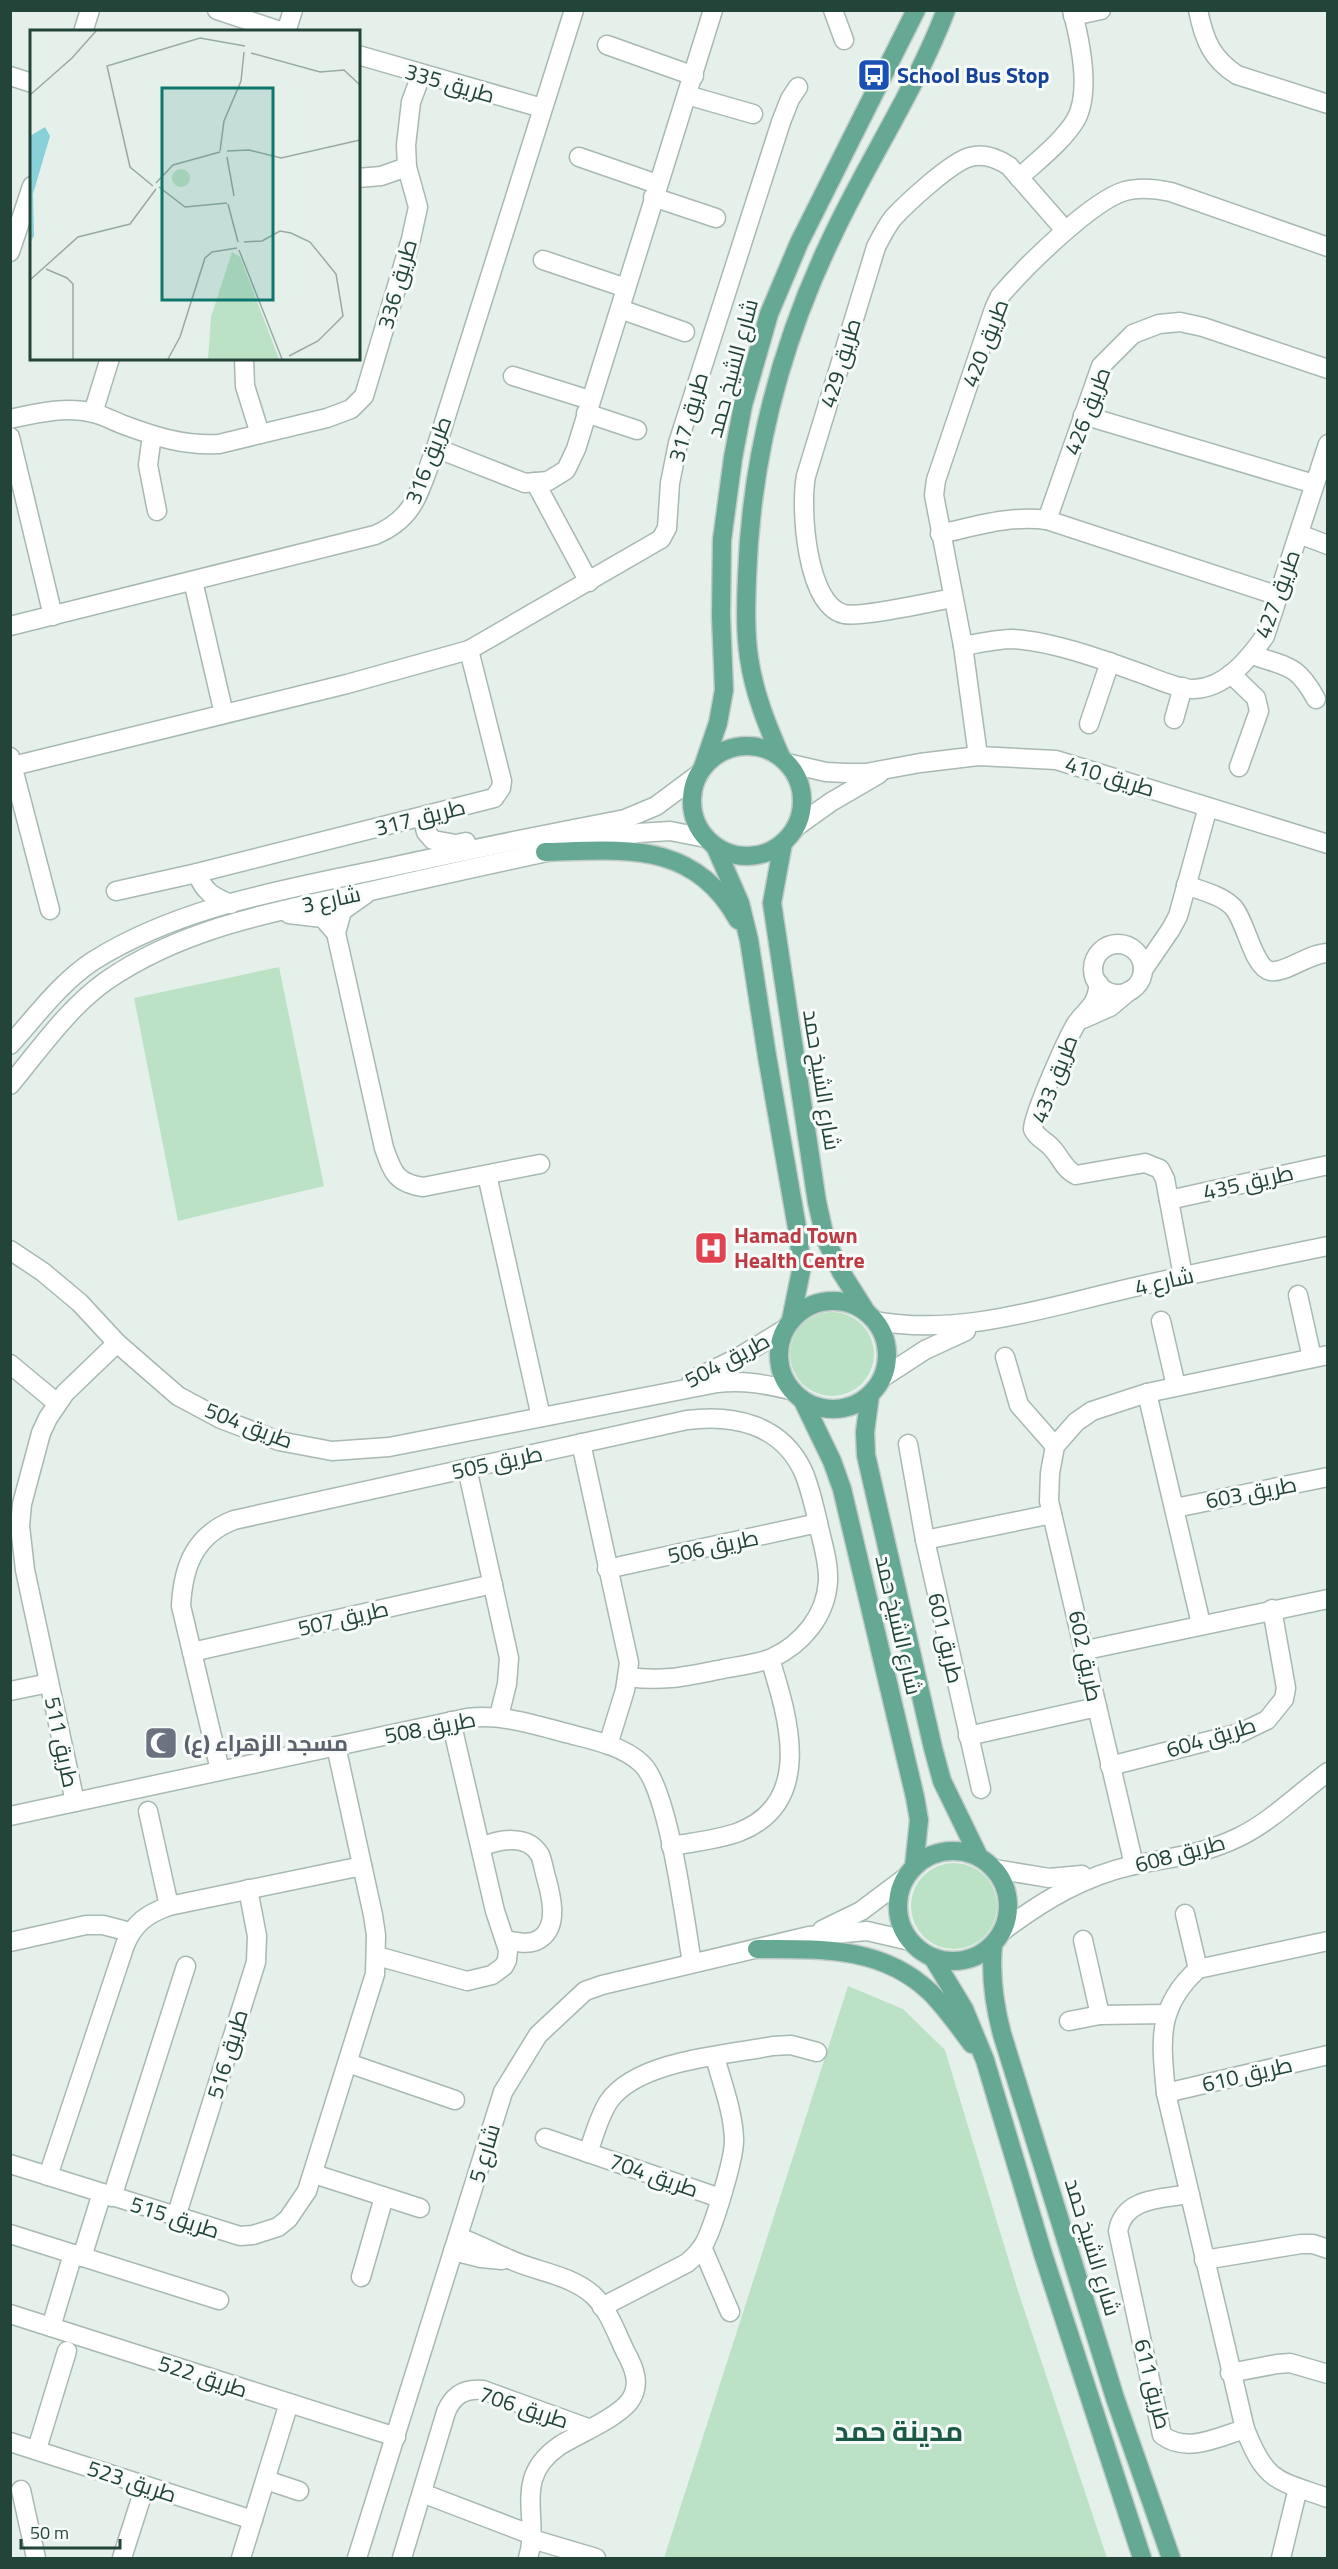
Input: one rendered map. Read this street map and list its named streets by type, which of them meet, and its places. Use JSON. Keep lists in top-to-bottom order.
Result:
{
  "streets": {
    "main road": ["شارع الشيخ حمد"],
    "street": [
      "طريق 335",
      "طريق 336",
      "طريق 420",
      "طريق 429",
      "طريق 426",
      "طريق 317",
      "طريق 316",
      "طريق 427",
      "طريق 410",
      "شارع 3",
      "طريق 433",
      "طريق 435",
      "شارع 4",
      "طريق 504",
      "طريق 505",
      "طريق 603",
      "طريق 506",
      "طريق 507",
      "طريق 601",
      "طريق 602",
      "طريق 508",
      "طريق 604",
      "طريق 511",
      "طريق 608",
      "طريق 516",
      "طريق 610",
      "شارع 5",
      "طريق 704",
      "طريق 515",
      "طريق 522",
      "طريق 611",
      "طريق 706",
      "طريق 523"
    ]
  },
  "crossings": [
    ["طريق 335", "طريق 336"],
    ["طريق 335", "طريق 316"],
    ["طريق 420", "طريق 429"],
    ["طريق 420", "طريق 427"],
    ["طريق 420", "طريق 410"],
    ["شارع الشيخ حمد", "طريق 410"],
    ["شارع الشيخ حمد", "شارع 3"],
    ["شارع الشيخ حمد", "شارع 4"],
    ["شارع الشيخ حمد", "طريق 504"],
    ["شارع الشيخ حمد", "طريق 608"],
    ["شارع الشيخ حمد", "شارع 5"],
    ["طريق 410", "شارع 3"],
    ["طريق 433", "طريق 435"],
    ["طريق 433", "شارع 4"],
    ["شارع 4", "طريق 504"],
    ["طريق 504", "طريق 511"],
    ["طريق 505", "طريق 506"],
    ["طريق 505", "طريق 507"],
    ["طريق 505", "طريق 508"],
    ["طريق 602", "طريق 604"],
    ["طريق 602", "طريق 608"],
    ["طريق 508", "طريق 511"],
    ["طريق 508", "شارع 5"],
    ["طريق 508", "طريق 515"],
    ["طريق 608", "شارع 5"],
    ["طريق 516", "طريق 515"],
    ["شارع 5", "طريق 522"]
  ],
  "districts": ["مدينة حمد"],
  "places": {
    "bus stop": ["School Bus Stop"],
    "hospital": ["Hamad Town Health Centre"],
    "mosque": ["مسجد الزهراء (ع)"]
  },
  "scale_bar": "50 m"
}
